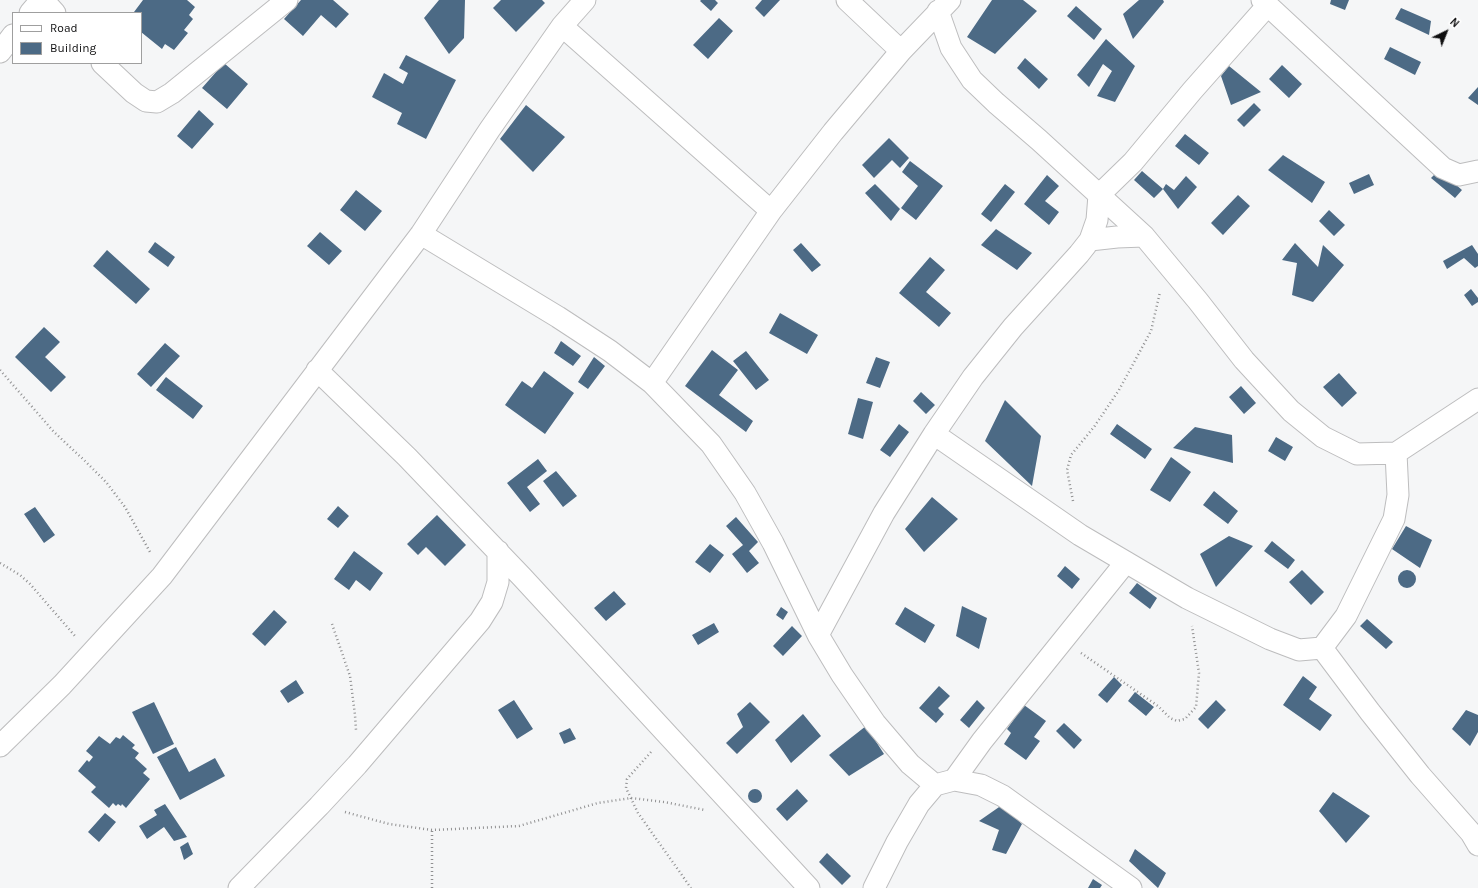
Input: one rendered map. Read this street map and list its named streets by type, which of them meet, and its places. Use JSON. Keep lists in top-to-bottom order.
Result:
{
  "legend": ["Road", "Building"],
  "north": "top right"
}
